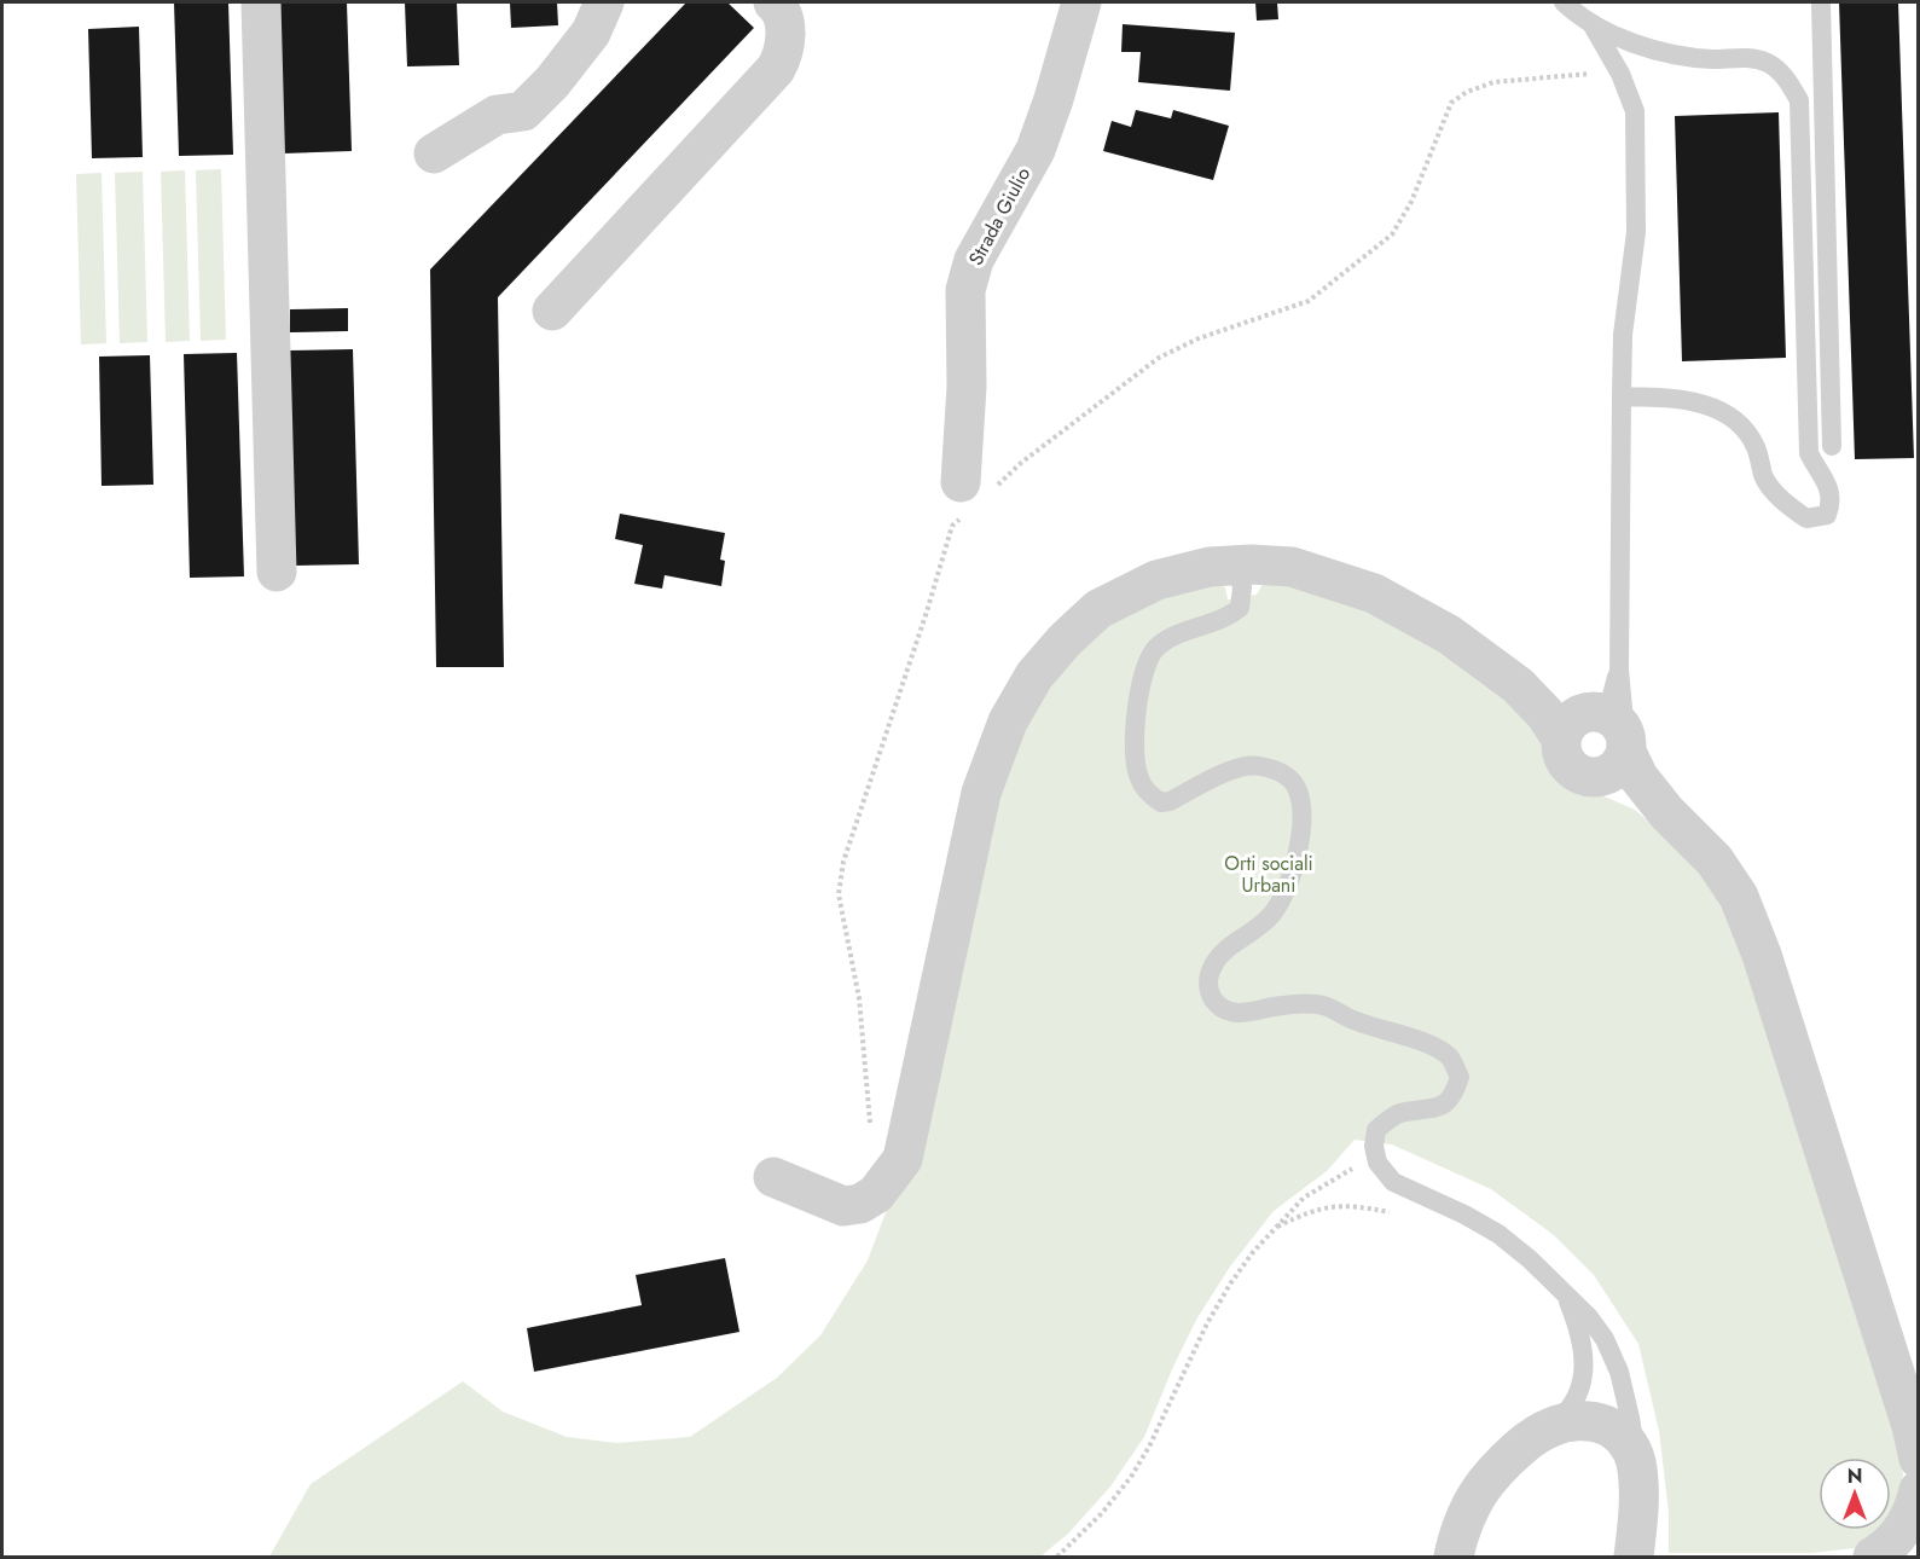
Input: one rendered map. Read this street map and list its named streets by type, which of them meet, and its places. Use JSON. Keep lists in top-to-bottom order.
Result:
{
  "streets": {
    "street": ["Strada Giulio"]
  },
  "parks": ["Orti sociali Urbani"],
  "north": "top"
}
